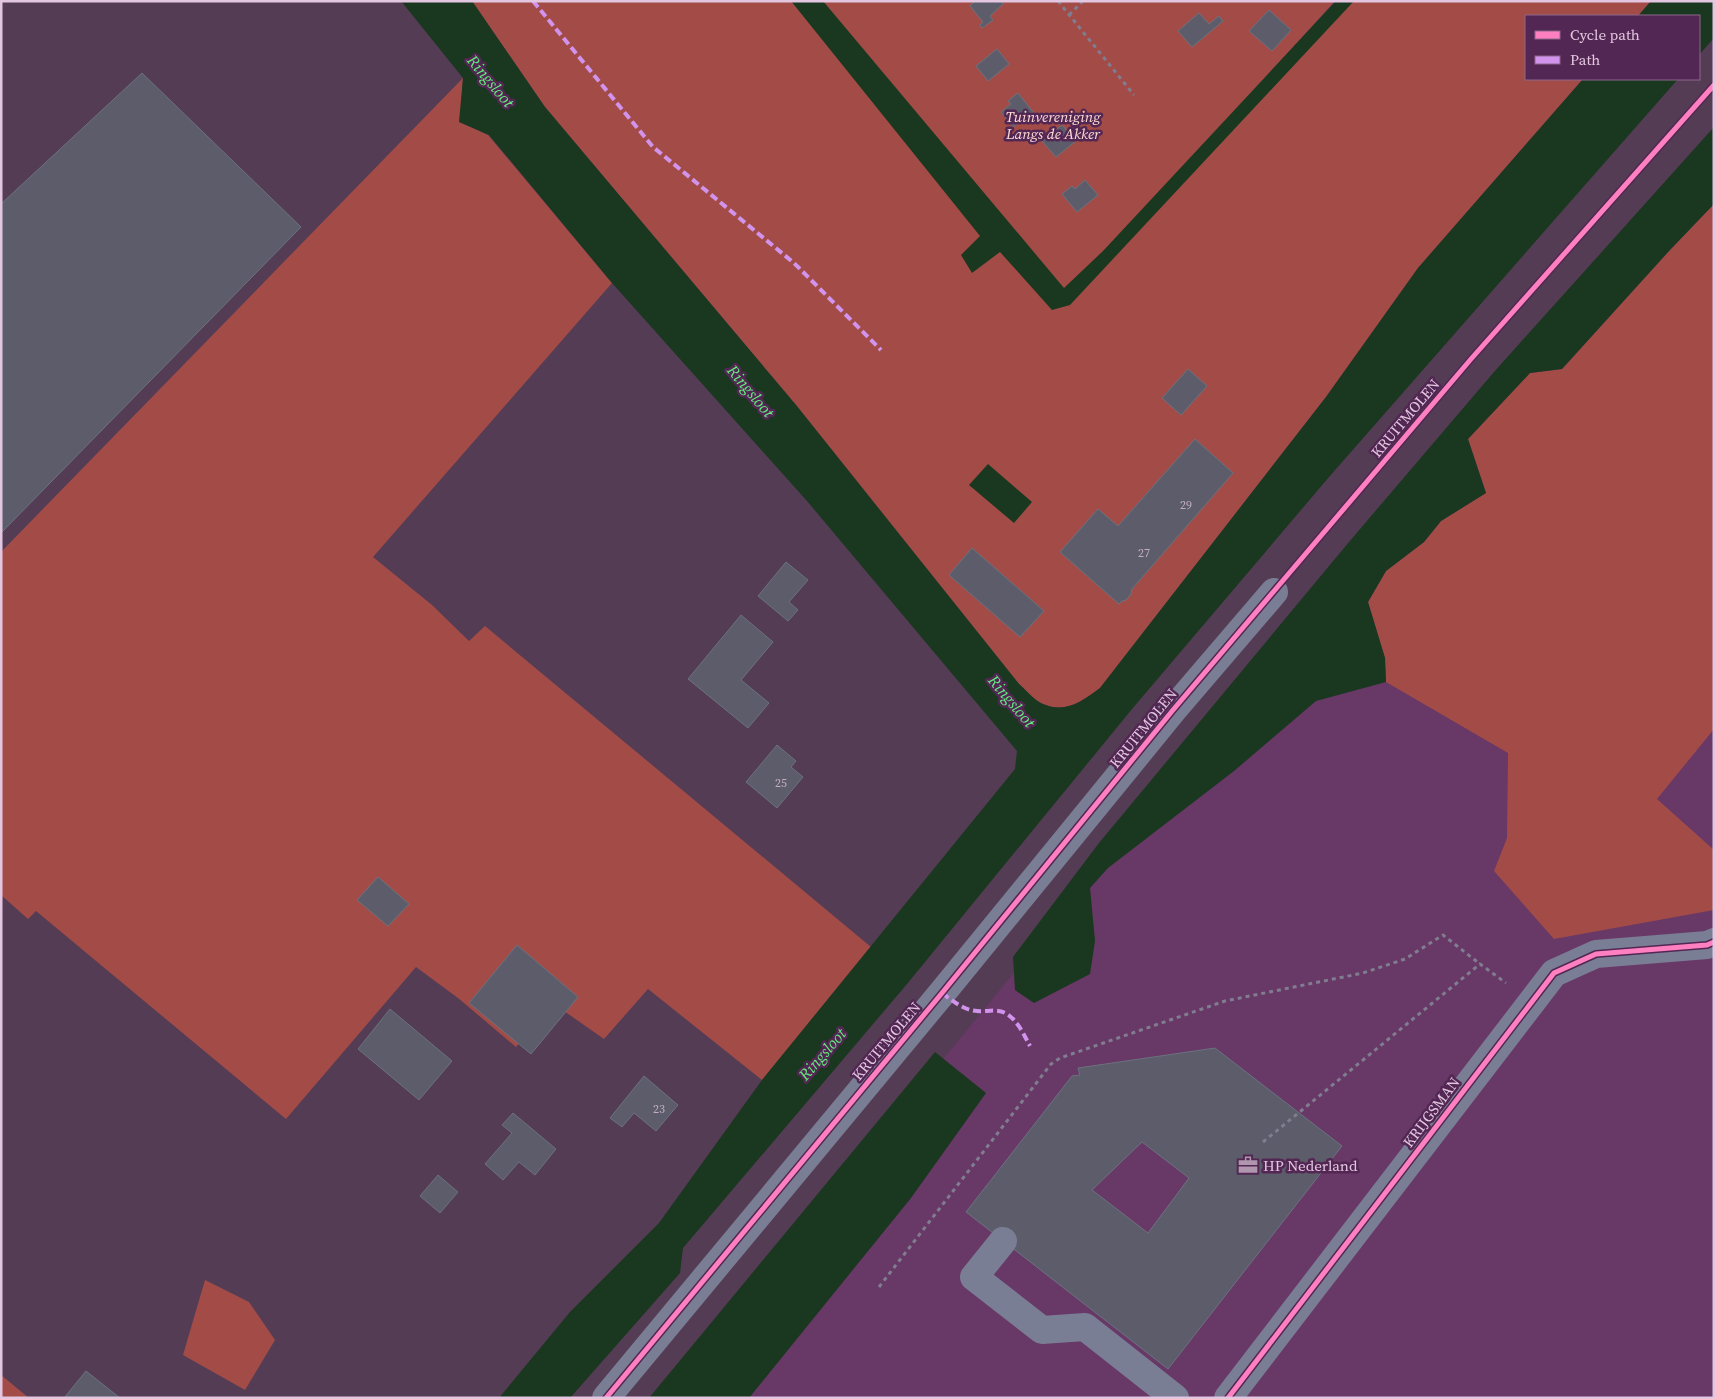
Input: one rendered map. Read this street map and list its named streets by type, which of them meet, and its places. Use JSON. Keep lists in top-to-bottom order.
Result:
{
  "streets": {
    "street": ["KRUITMOLEN", "KRIJGSMAN"]
  },
  "water": ["Ringsloot"],
  "parks": ["Tuinvereniging Langs de Akker"],
  "places": {
    "office": ["HP Nederland"]
  },
  "house_numbers": [
    "29",
    "27",
    "25",
    "23"
  ],
  "legend": ["Cycle path", "Path"]
}
